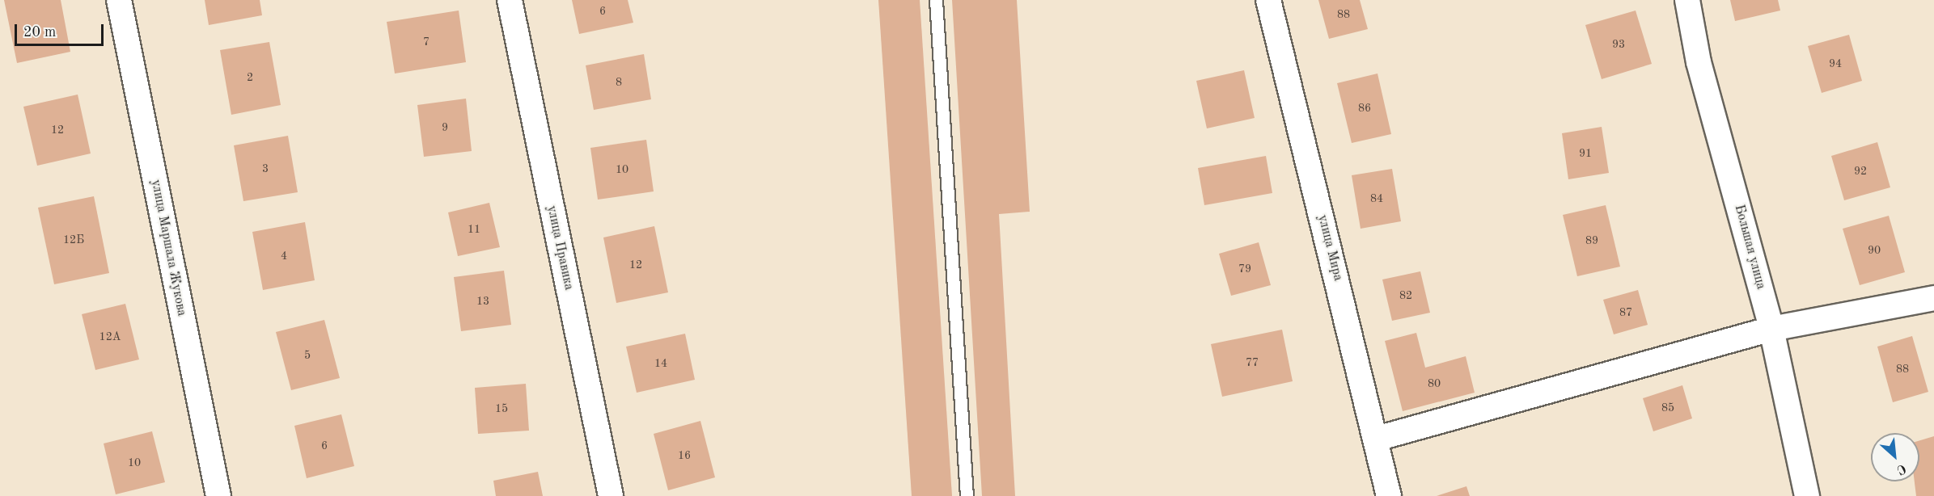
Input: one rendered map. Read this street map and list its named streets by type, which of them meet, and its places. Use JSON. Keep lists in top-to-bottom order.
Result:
{
  "streets": {
    "street": [
      "Большая улица",
      "улица Маршала Жукова",
      "улица Правика",
      "улица Мира"
    ]
  },
  "house_numbers": [
    "6",
    "88",
    "7",
    "93",
    "94",
    "2",
    "8",
    "86",
    "9",
    "12",
    "91",
    "3",
    "10",
    "92",
    "84",
    "11",
    "12Б",
    "89",
    "90",
    "4",
    "12",
    "79",
    "82",
    "13",
    "87",
    "12А",
    "5",
    "77",
    "14",
    "88",
    "80",
    "85",
    "15",
    "6",
    "16",
    "10"
  ],
  "scale_bar": "20 m",
  "north": "bottom right"
}
